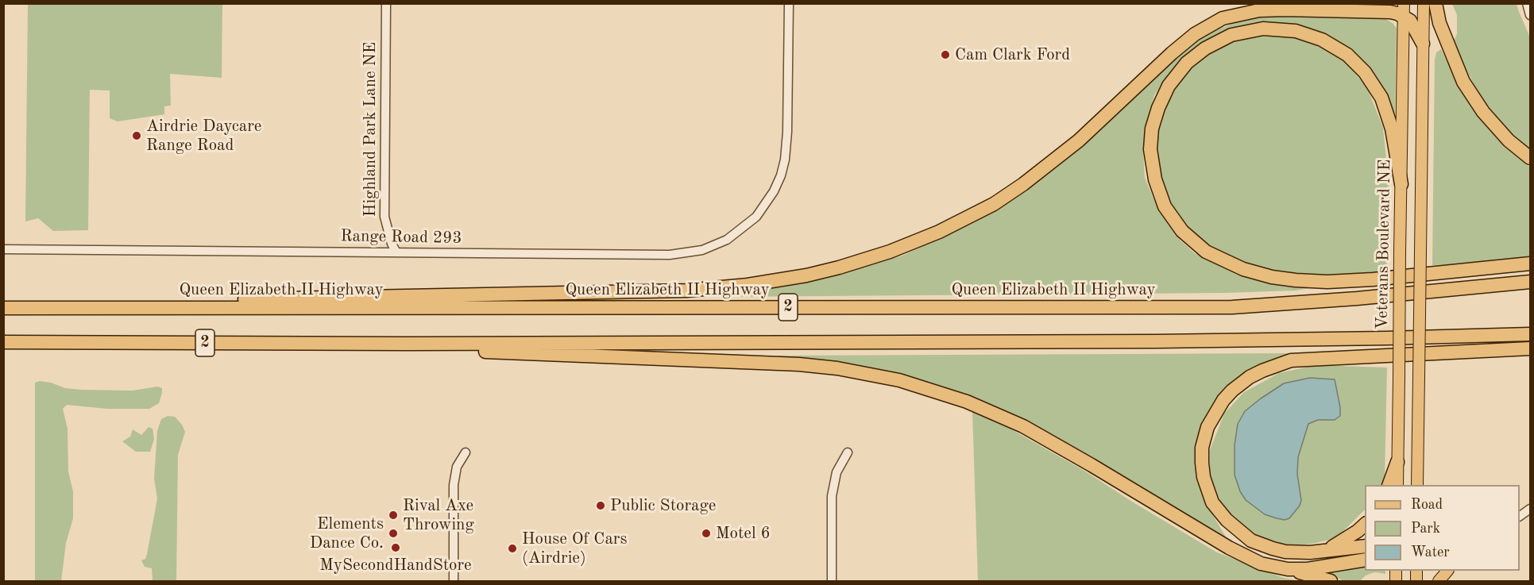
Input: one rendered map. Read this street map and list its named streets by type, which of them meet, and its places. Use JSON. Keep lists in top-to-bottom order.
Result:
{
  "streets": {
    "highway": ["Queen Elizabeth II Highway", "2"],
    "main road": ["Veterans Boulevard NE"],
    "street": ["Highland Park Lane NE", "Range Road 293"]
  },
  "crossings": [
    ["Highland Park Lane NE", "Range Road 293"]
  ],
  "places": [
    "Cam Clark Ford",
    "Airdrie Daycare Range Road",
    "Public Storage",
    "Rival Axe Throwing",
    "Elements Dance Co.",
    "Motel 6",
    "MySecondHandStore",
    "House Of Cars (Airdrie)"
  ],
  "legend": ["Road", "Park", "Water"]
}
